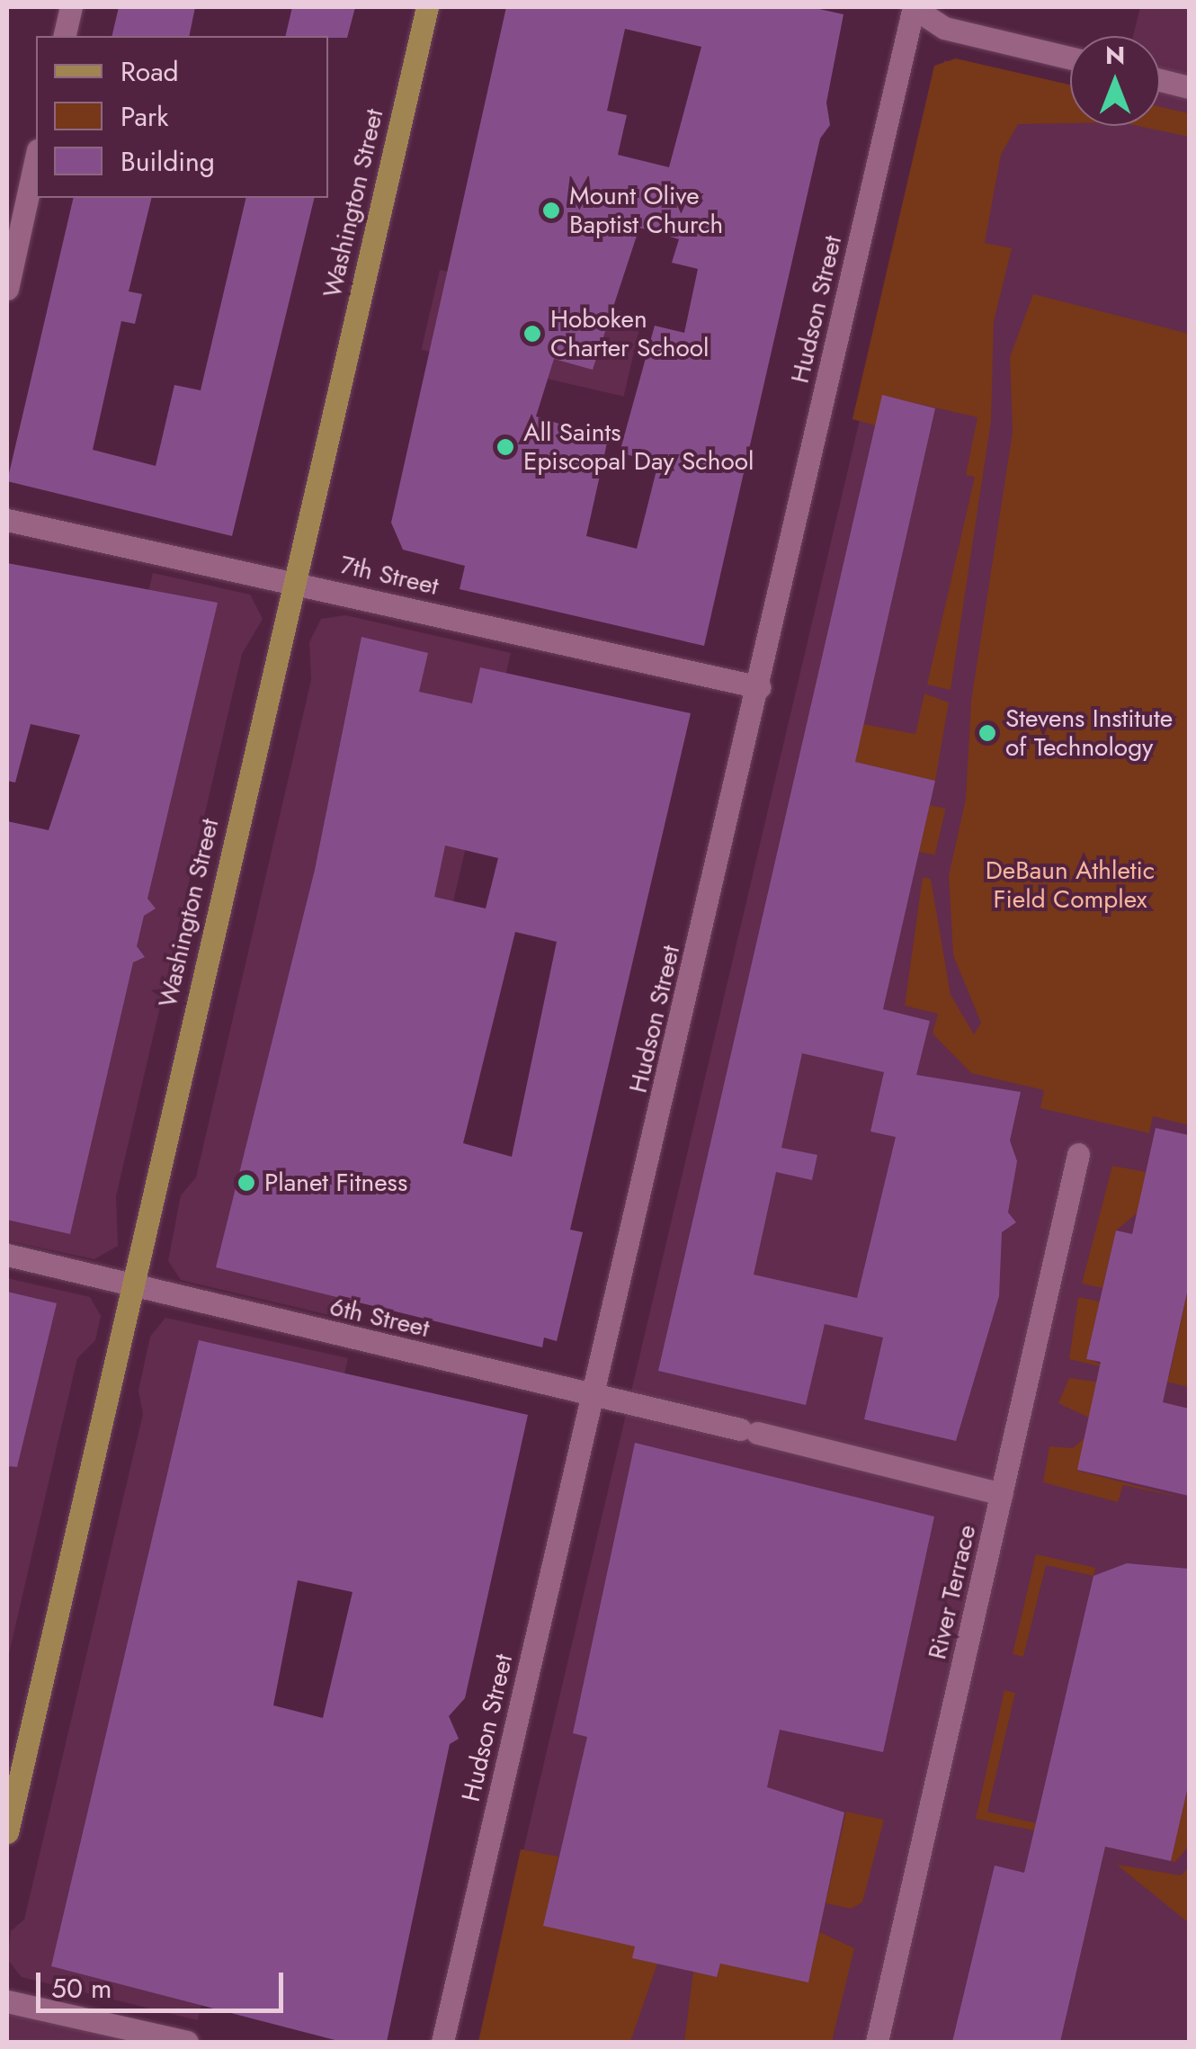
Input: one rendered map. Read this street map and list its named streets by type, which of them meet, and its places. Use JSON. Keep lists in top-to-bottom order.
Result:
{
  "streets": {
    "main road": ["Washington Street"],
    "street": [
      "Hudson Street",
      "7th Street",
      "6th Street",
      "River Terrace"
    ]
  },
  "crossings": [
    ["Washington Street", "7th Street"],
    ["Washington Street", "6th Street"],
    ["Hudson Street", "7th Street"],
    ["Hudson Street", "6th Street"],
    ["6th Street", "River Terrace"]
  ],
  "parks": ["DeBaun Athletic Field Complex"],
  "places": [
    "Mount Olive Baptist Church",
    "Hoboken Charter School",
    "All Saints Episcopal Day School",
    "Stevens Institute of Technology",
    "Planet Fitness"
  ],
  "legend": ["Road", "Park", "Building"],
  "scale_bar": "50 m",
  "north": "top"
}
